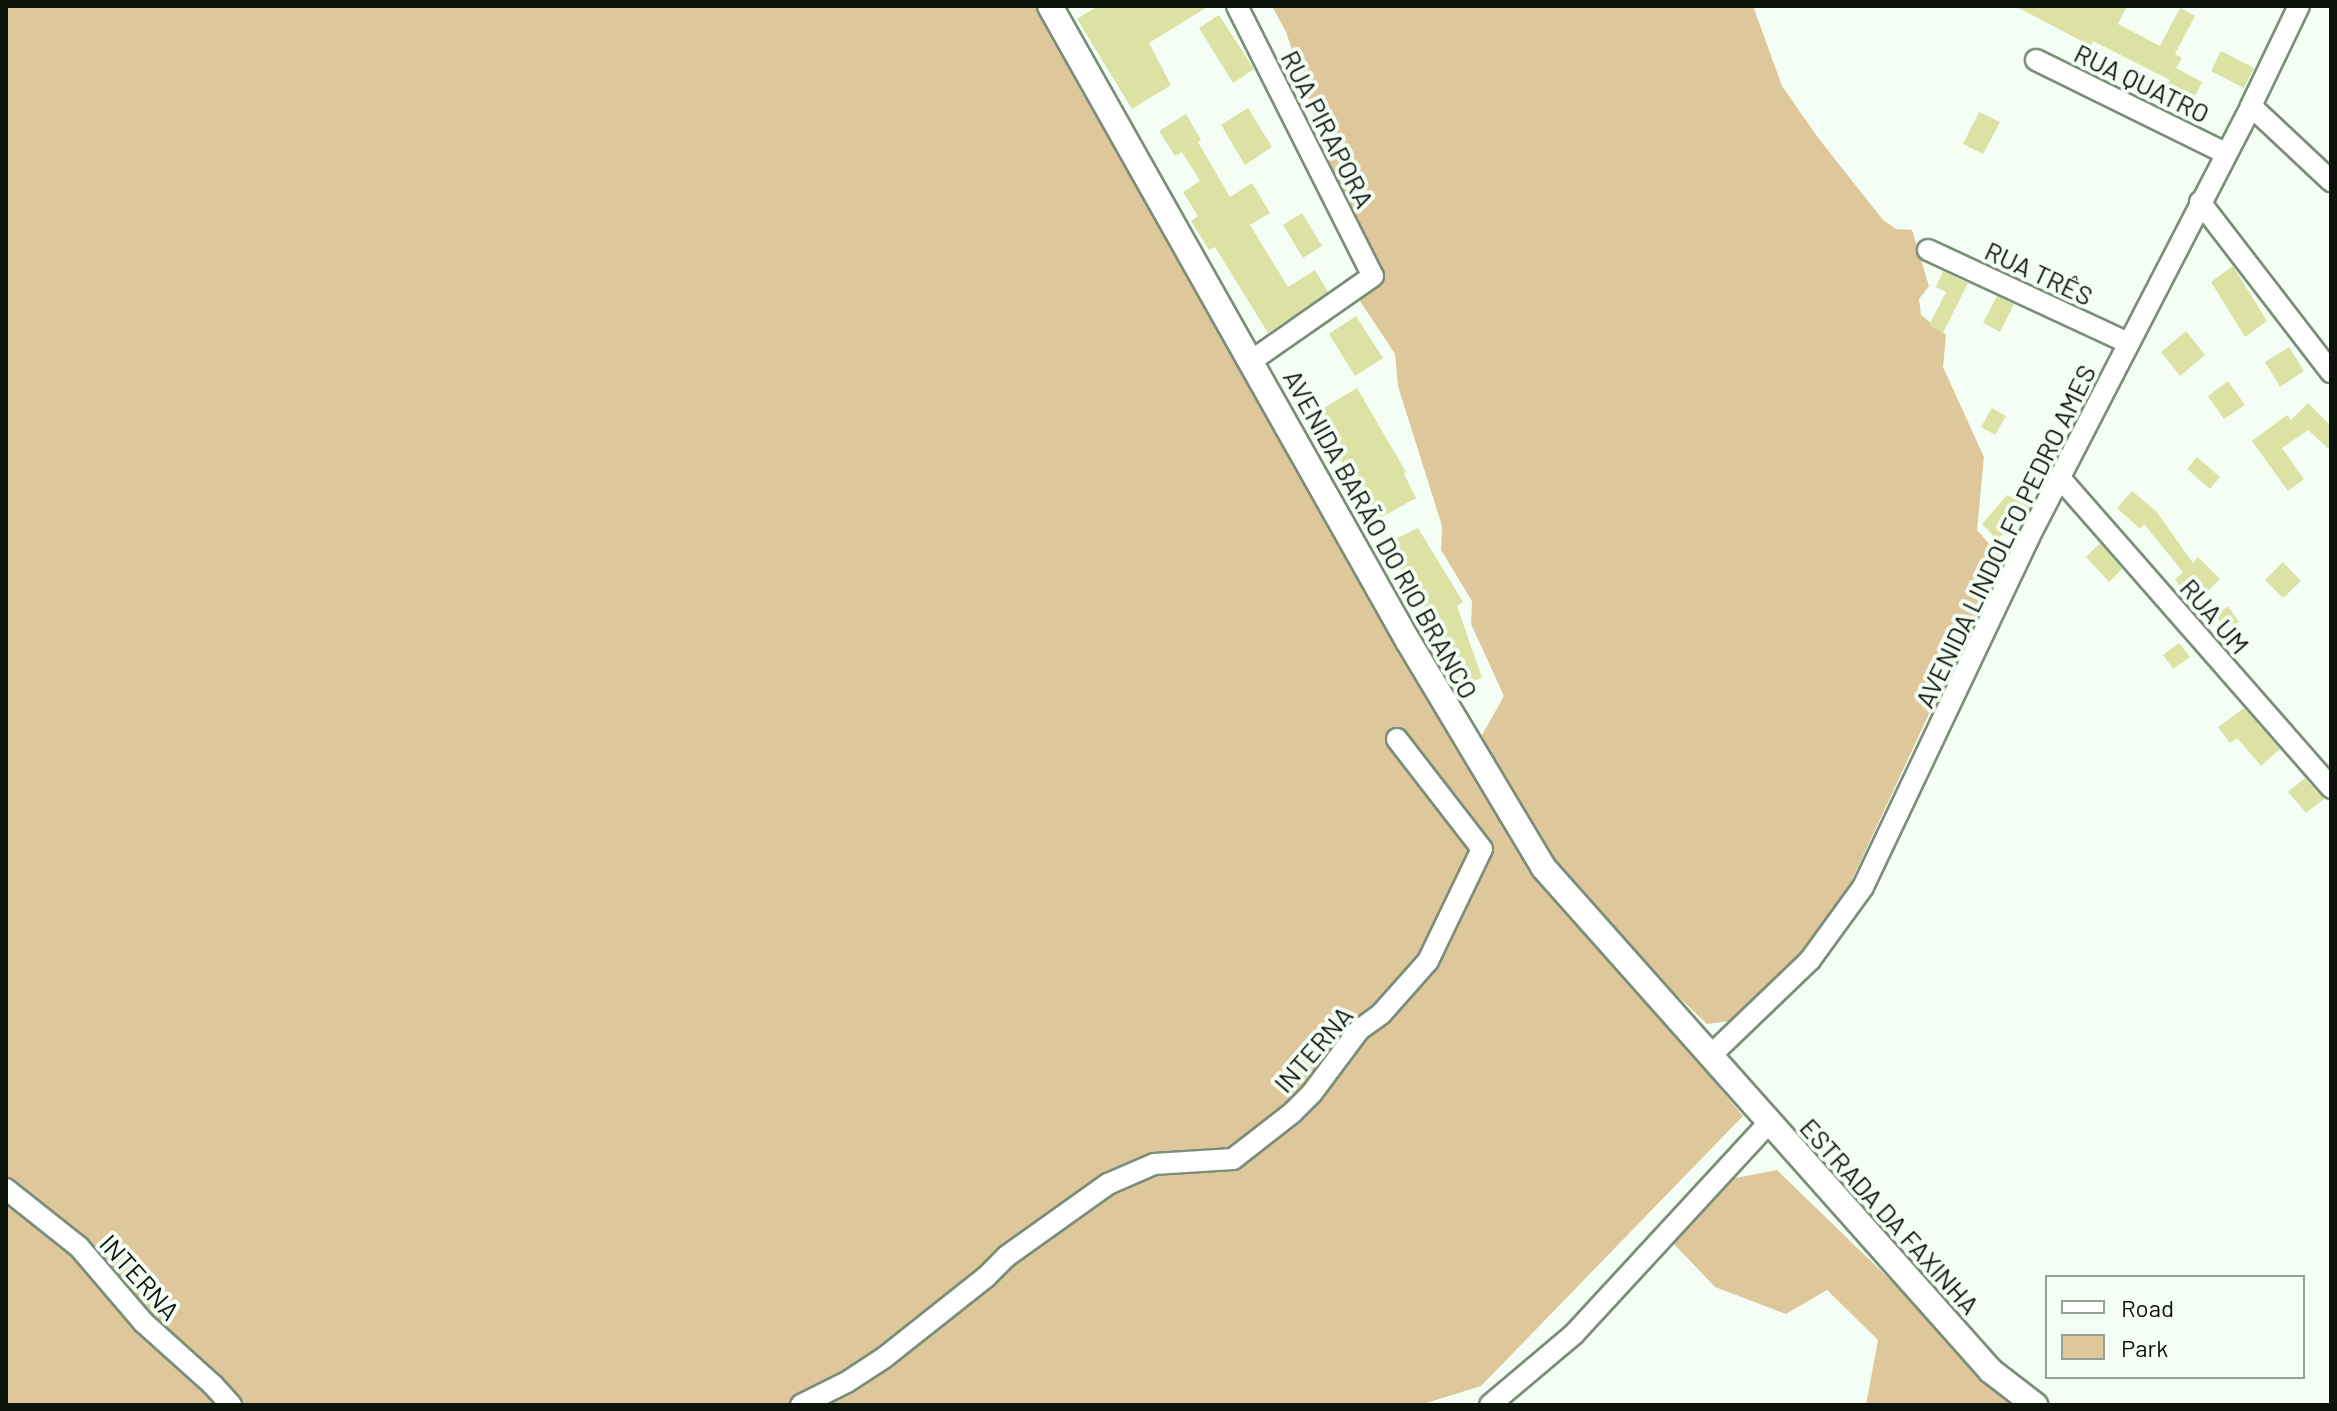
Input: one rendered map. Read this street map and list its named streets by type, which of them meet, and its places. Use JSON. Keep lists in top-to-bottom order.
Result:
{
  "streets": {
    "street": [
      "RUA QUATRO",
      "RUA PIRAPORA",
      "RUA TRÊS",
      "AVENIDA BARÃO DO RIO BRANCO",
      "AVENIDA LINDOLFO PEDRO AMES",
      "RUA UM",
      "INTERNA",
      "ESTRADA DA FAXINHA"
    ]
  },
  "crossings": [
    ["RUA QUATRO", "AVENIDA LINDOLFO PEDRO AMES"],
    ["RUA PIRAPORA", "AVENIDA BARÃO DO RIO BRANCO"],
    ["RUA TRÊS", "AVENIDA LINDOLFO PEDRO AMES"],
    ["AVENIDA BARÃO DO RIO BRANCO", "AVENIDA LINDOLFO PEDRO AMES"],
    ["AVENIDA BARÃO DO RIO BRANCO", "ESTRADA DA FAXINHA"],
    ["AVENIDA LINDOLFO PEDRO AMES", "RUA UM"],
    ["AVENIDA LINDOLFO PEDRO AMES", "ESTRADA DA FAXINHA"]
  ],
  "legend": ["Road", "Park"]
}
